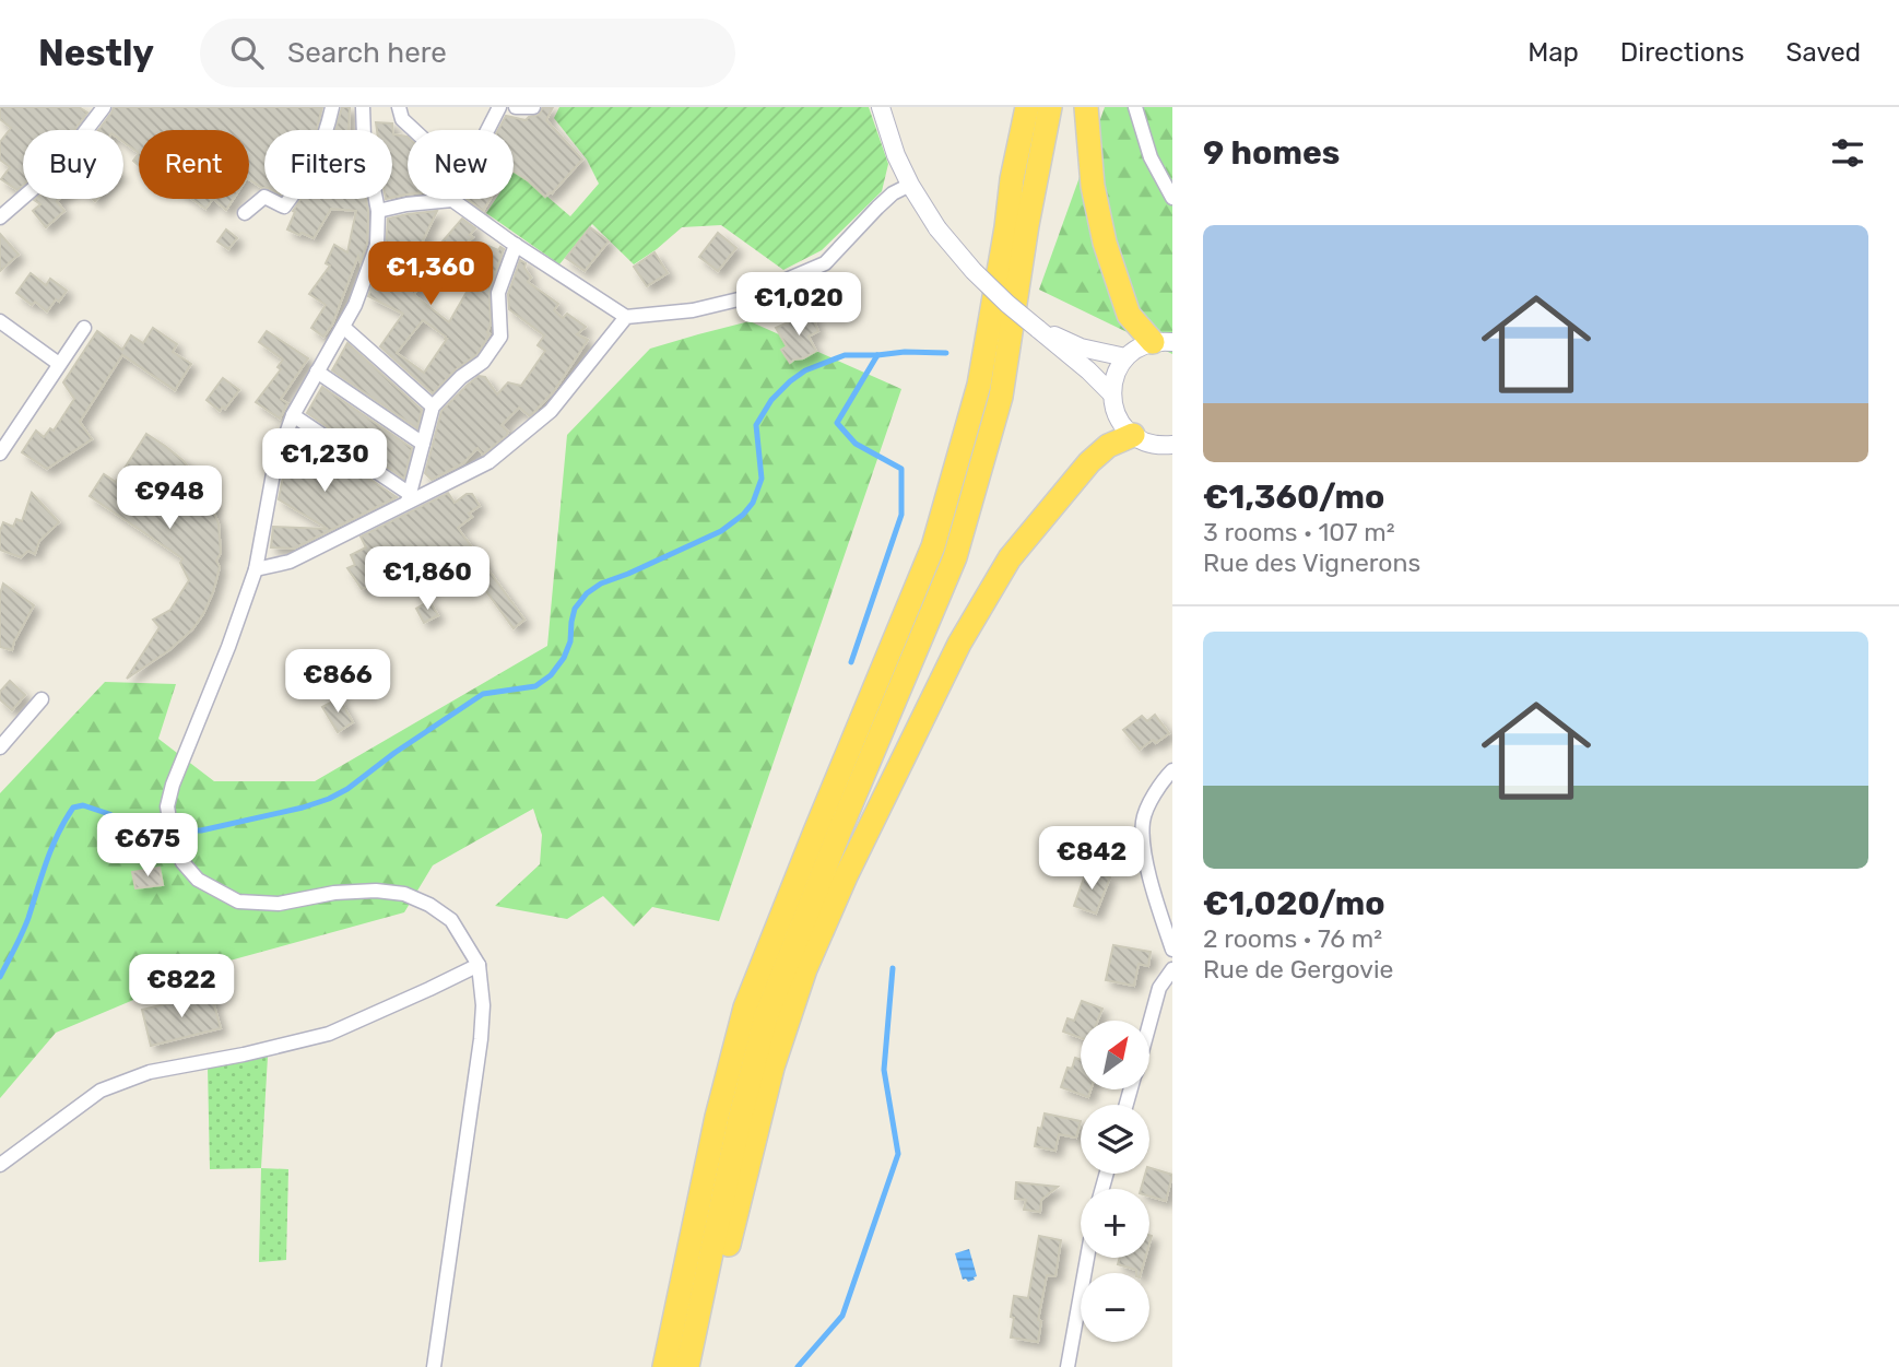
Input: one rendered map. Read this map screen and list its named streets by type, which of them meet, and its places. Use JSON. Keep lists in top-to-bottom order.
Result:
{
  "north": "top right",
  "page": {
    "header": "Nestly",
    "search": "Search here",
    "nav": ["Map", "Directions", "Saved"],
    "heading": "9 homes",
    "chip": [
      "Buy",
      "Rent",
      "Filters",
      "New"
    ],
    "list": [
      {
        "name": "€1,360/mo",
        "note": "3 rooms · 107 m² · Rue des Vignerons"
      },
      {
        "name": "€1,020/mo",
        "note": "2 rooms · 76 m² · Rue de Gergovie"
      }
    ],
    "price": [
      "€1,360",
      "€1,020",
      "€1,230",
      "€948",
      "€1,860",
      "€866",
      "€675",
      "€842",
      "€822"
    ],
    "map_buttons": ["+", "−"]
  }
}
